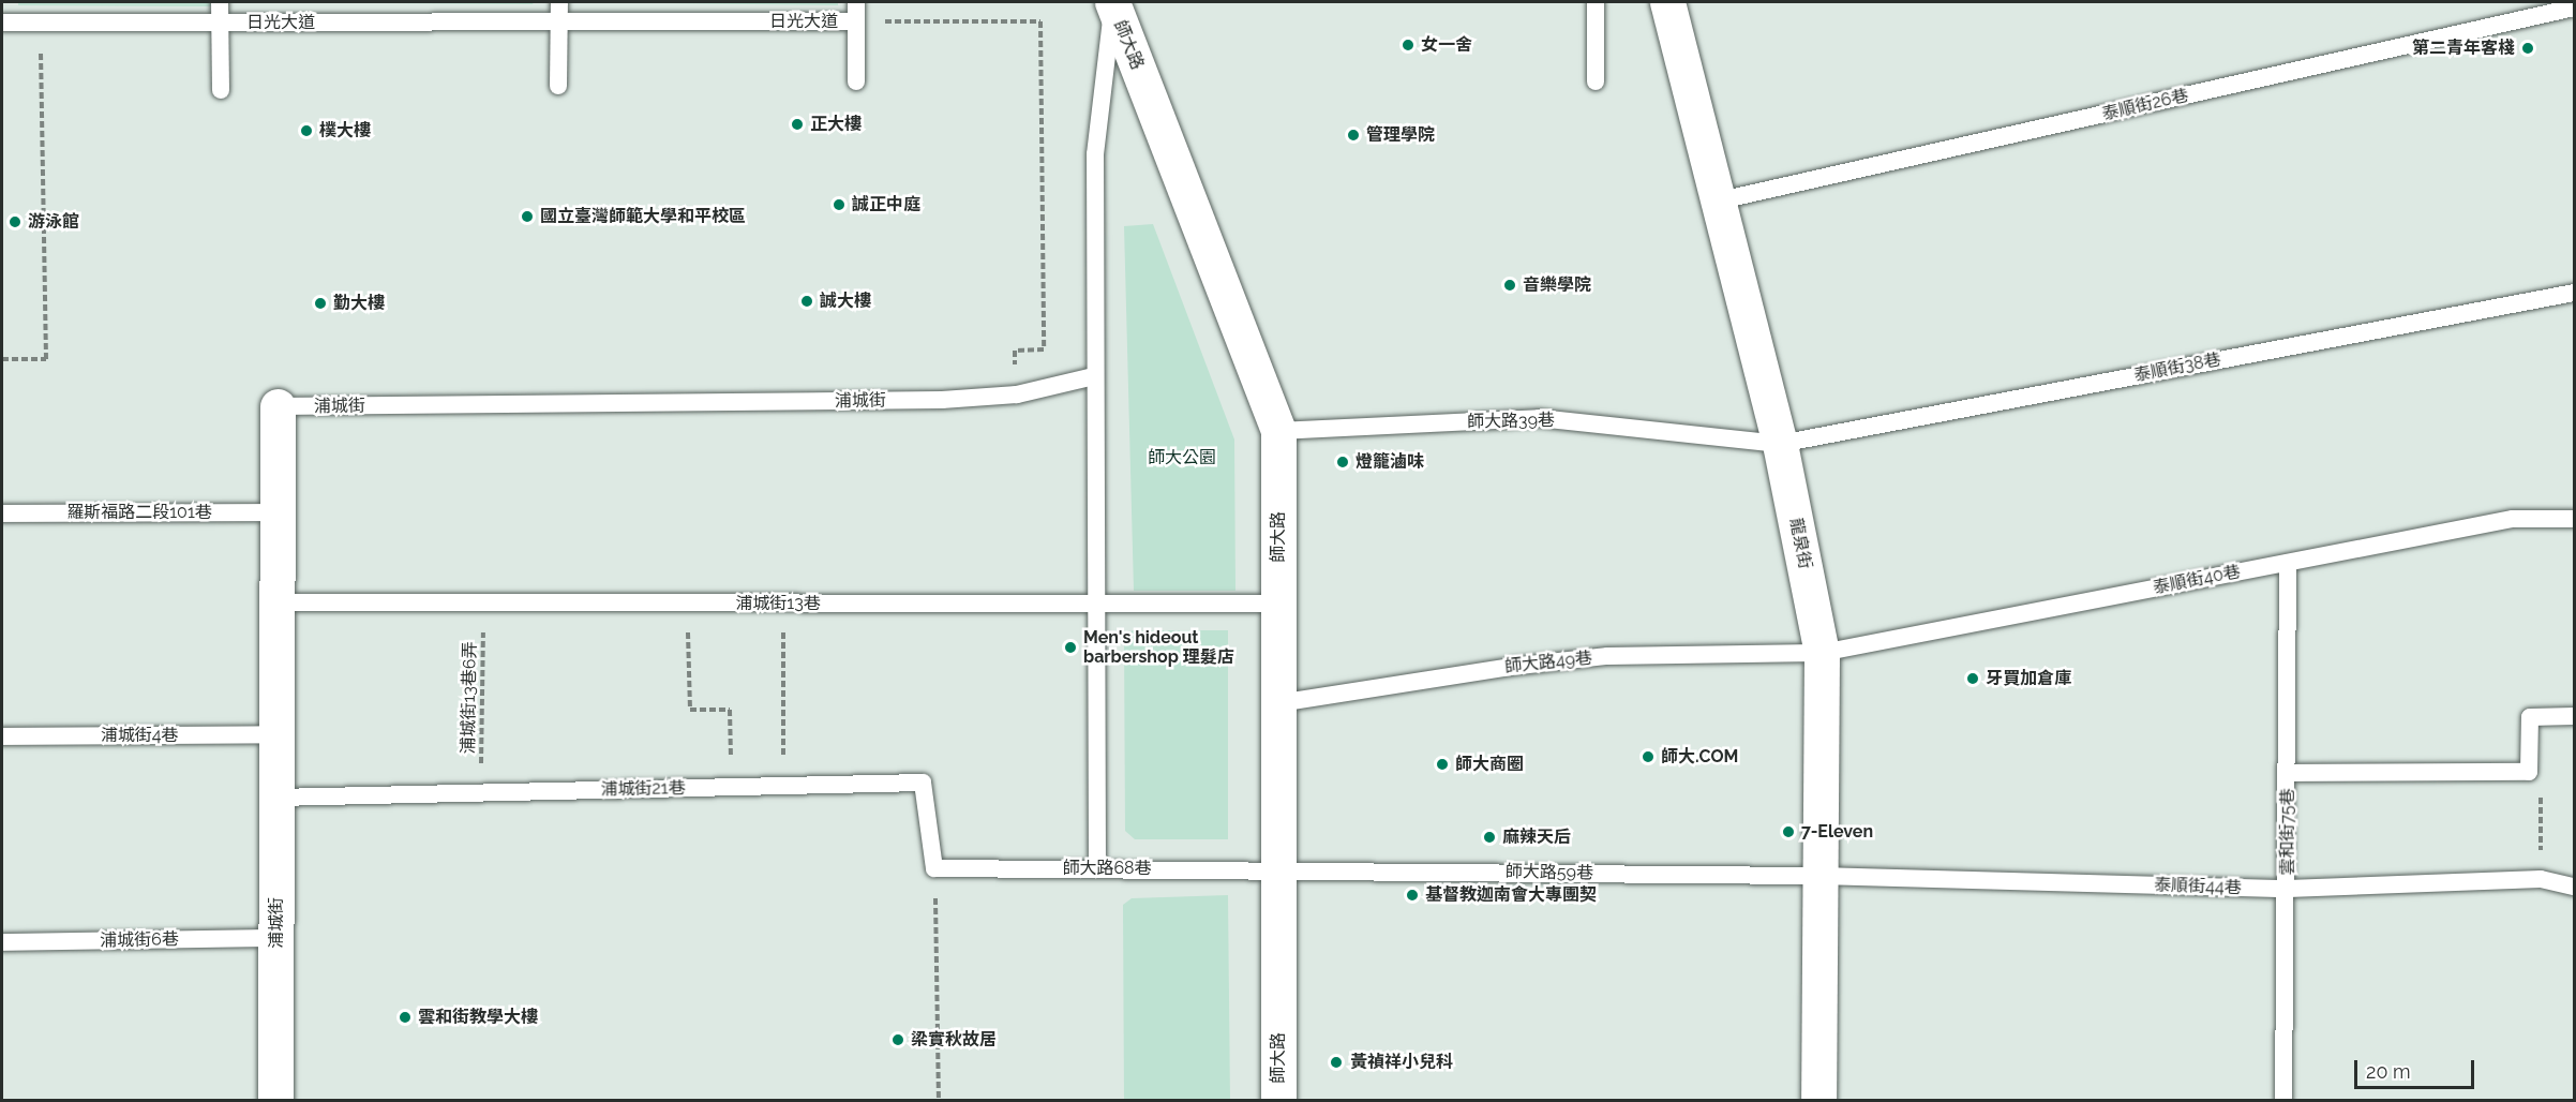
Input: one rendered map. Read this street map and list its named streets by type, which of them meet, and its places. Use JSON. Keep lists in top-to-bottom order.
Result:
{
  "streets": {
    "street": ["師大路", "浦城街", "龍泉街"],
    "lane": [
      "日光大道",
      "泰順街26巷",
      "泰順街38巷",
      "師大路39巷",
      "羅斯福路二段101巷",
      "泰順街40巷",
      "浦城街13巷",
      "師大路49巷",
      "浦城街4巷",
      "浦城街21巷",
      "雲和街75巷",
      "師大路68巷",
      "師大路59巷",
      "泰順街44巷",
      "浦城街6巷"
    ],
    "path": ["浦城街13巷6弄"]
  },
  "crossings": [
    ["師大路", "浦城街"],
    ["師大路", "師大路39巷"],
    ["師大路", "浦城街13巷"],
    ["師大路", "師大路49巷"],
    ["師大路", "師大路68巷"],
    ["師大路", "師大路59巷"],
    ["泰順街26巷", "龍泉街"],
    ["泰順街38巷", "師大路39巷"],
    ["泰順街38巷", "龍泉街"],
    ["浦城街", "羅斯福路二段101巷"],
    ["浦城街", "浦城街13巷"],
    ["浦城街", "浦城街4巷"],
    ["浦城街", "浦城街21巷"],
    ["浦城街", "浦城街6巷"],
    ["師大路39巷", "龍泉街"],
    ["龍泉街", "泰順街40巷"],
    ["龍泉街", "師大路49巷"],
    ["龍泉街", "師大路59巷"],
    ["龍泉街", "泰順街44巷"],
    ["泰順街40巷", "師大路49巷"],
    ["泰順街40巷", "雲和街75巷"],
    ["浦城街13巷", "浦城街13巷6弄"],
    ["浦城街13巷6弄", "浦城街21巷"],
    ["浦城街21巷", "師大路68巷"],
    ["雲和街75巷", "泰順街44巷"],
    ["師大路68巷", "師大路59巷"],
    ["師大路59巷", "泰順街44巷"]
  ],
  "parks": ["師大公園"],
  "places": [
    "女一舍",
    "第二青年客棧",
    "正大樓",
    "樸大樓",
    "管理學院",
    "誠正中庭",
    "國立臺灣師範大學和平校區",
    "游泳館",
    "音樂學院",
    "誠大樓",
    "勤大樓",
    "燈籠滷味",
    "Men's hideout barbershop 理髮店",
    "牙買加倉庫",
    "師大.COM",
    "師大商圈",
    "7-Eleven",
    "麻辣天后",
    "基督教迦南會大專團契",
    "雲和街教學大樓",
    "梁實秋故居",
    "黃禎祥小兒科"
  ],
  "scale_bar": "20 m"
}
